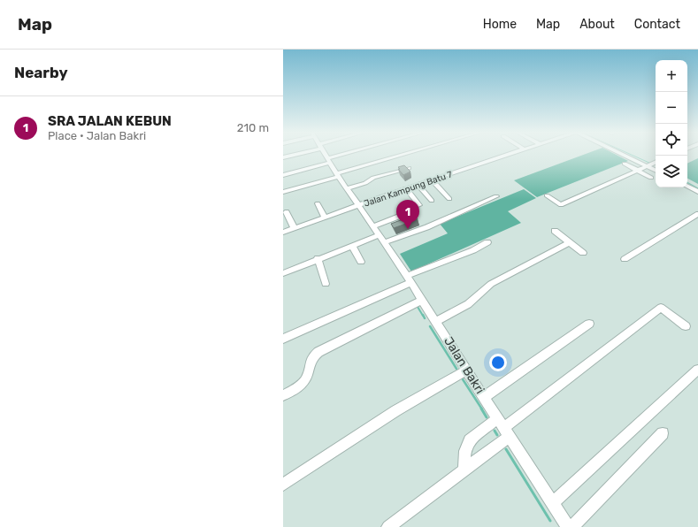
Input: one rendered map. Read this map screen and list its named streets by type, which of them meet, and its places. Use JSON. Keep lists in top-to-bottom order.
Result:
{
  "streets": {
    "street": ["Jalan Kampung Batu 7", "Jalan Bakri"]
  },
  "crossings": [
    ["Jalan Kampung Batu 7", "Jalan Bakri"]
  ],
  "page": {
    "header": "Map",
    "nav": [
      "Home",
      "Map",
      "About",
      "Contact"
    ],
    "heading": "Nearby",
    "map_buttons": ["+", "−"],
    "list": [
      {
        "mark": "1",
        "name": "SRA JALAN KEBUN",
        "note": "Place · Jalan Bakri",
        "value": "210 m"
      }
    ],
    "pins": "1"
  }
}
